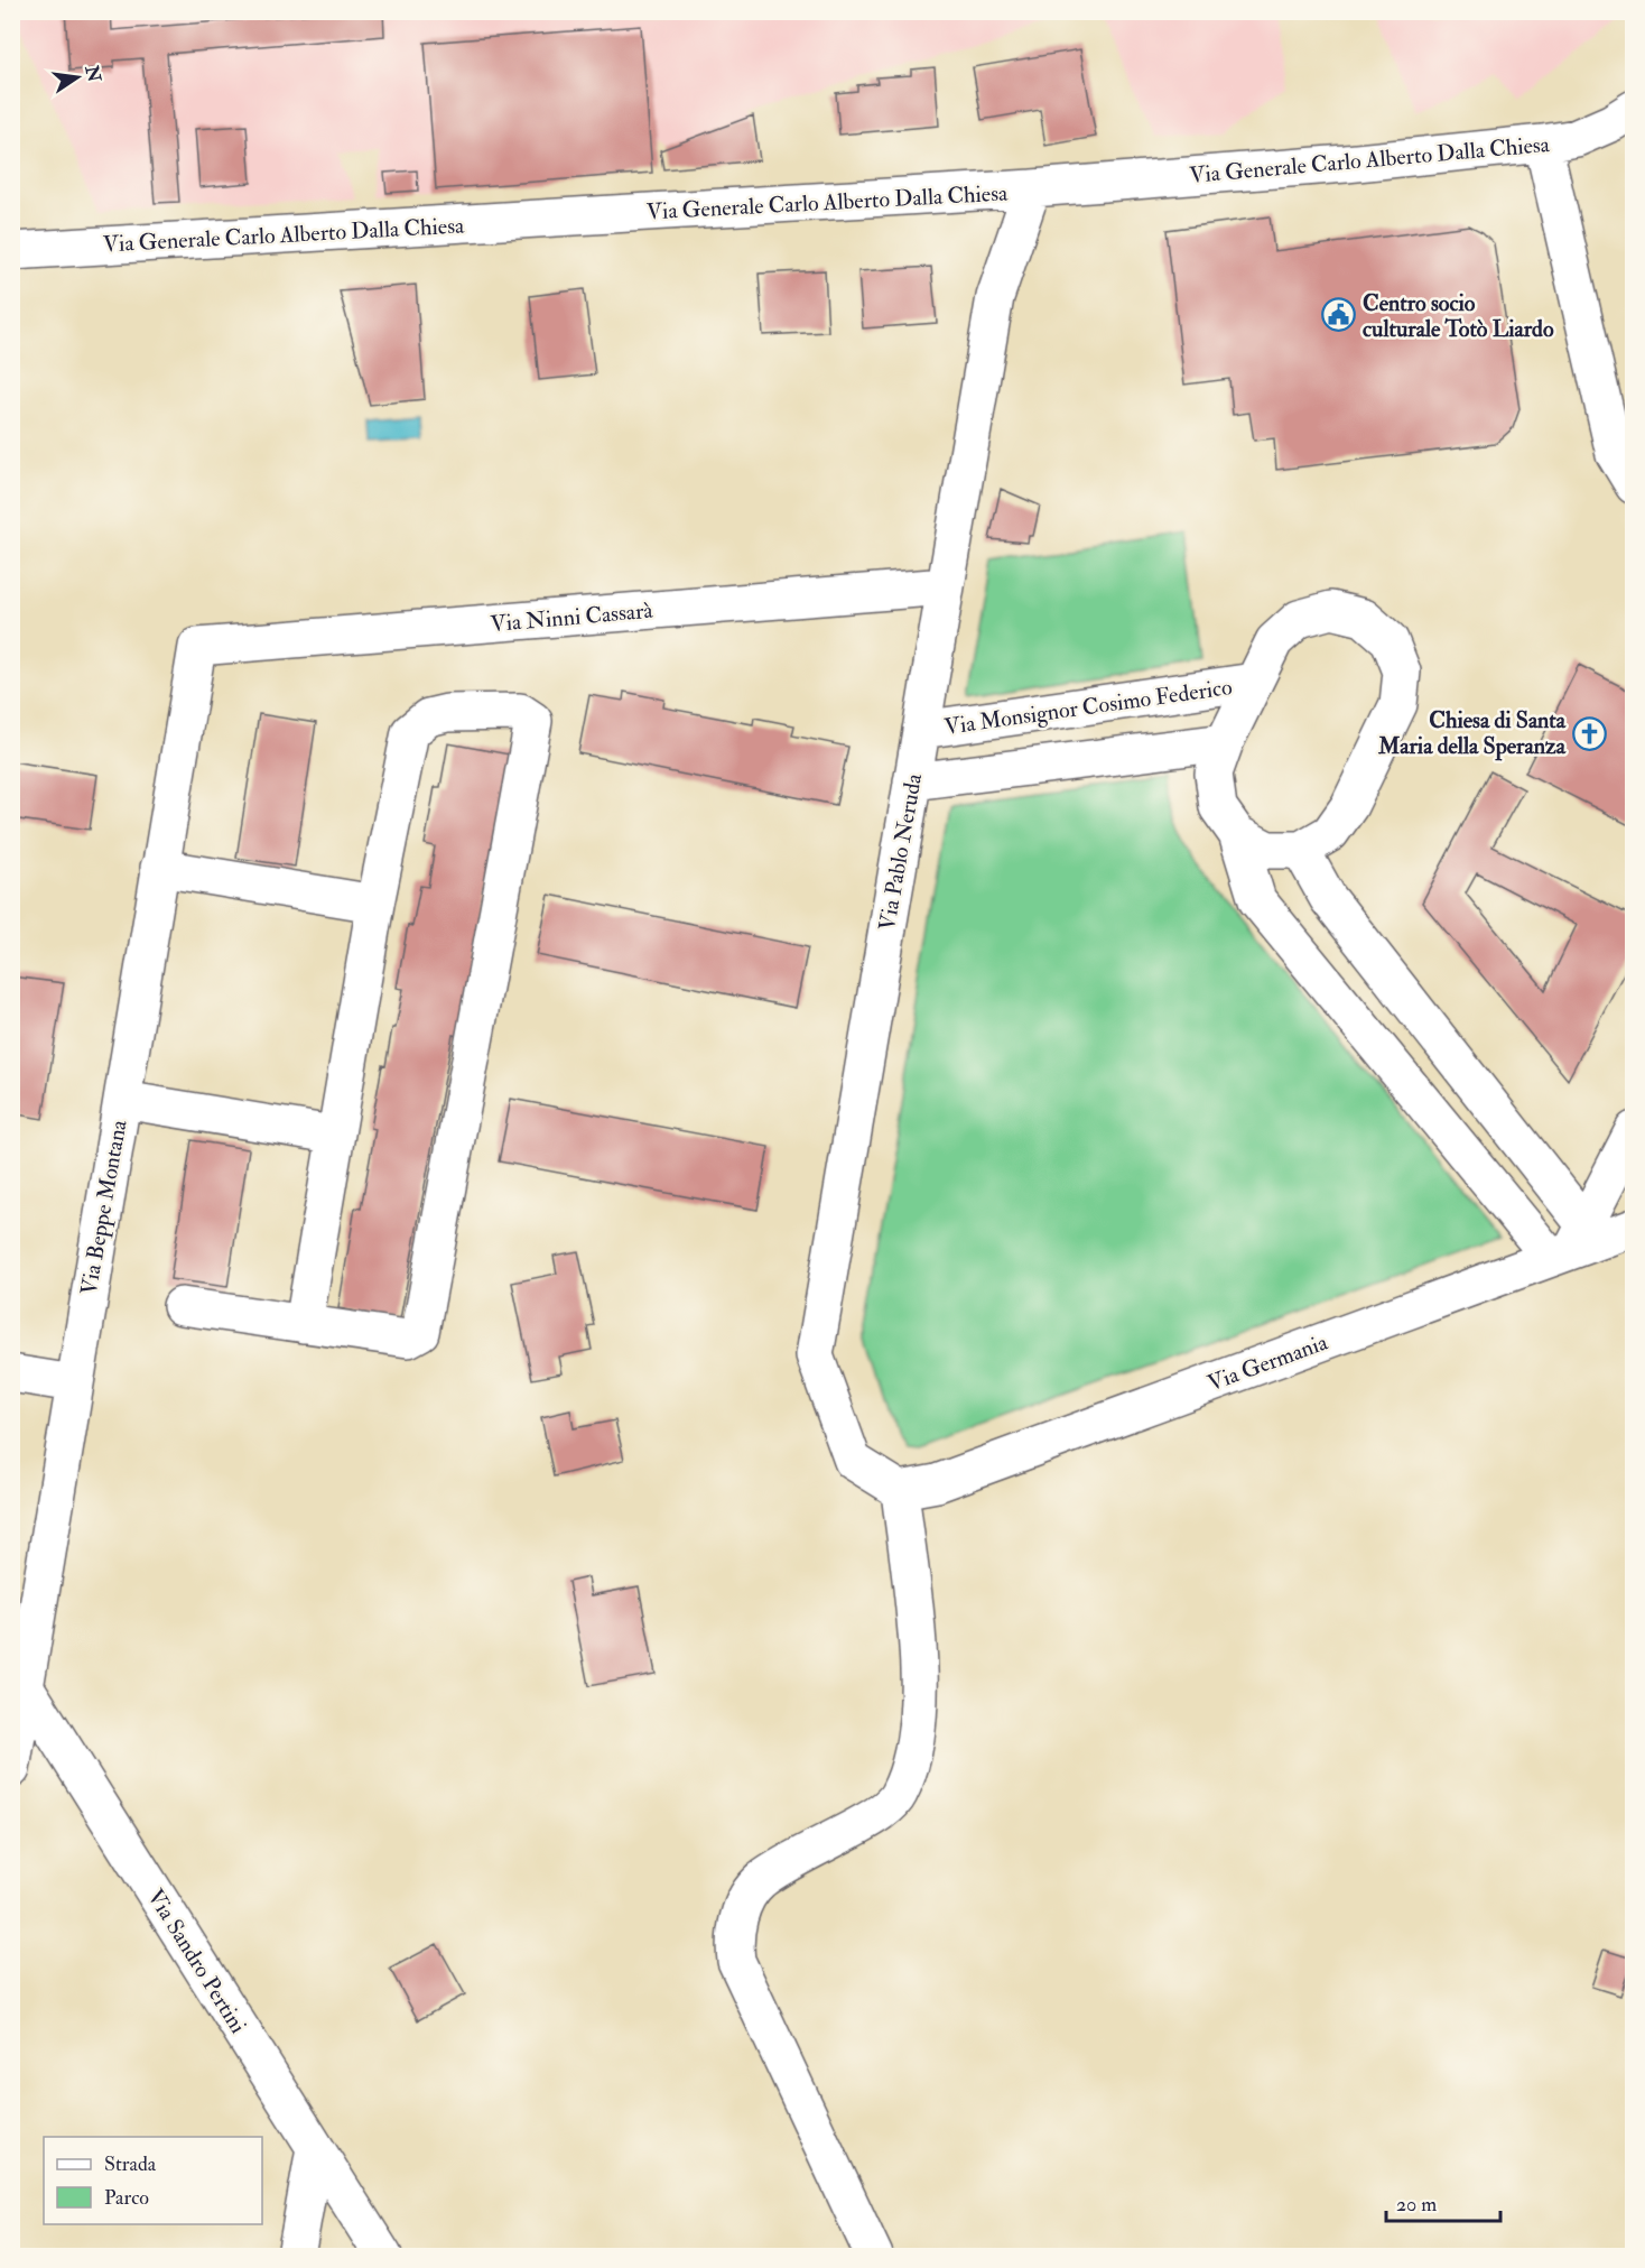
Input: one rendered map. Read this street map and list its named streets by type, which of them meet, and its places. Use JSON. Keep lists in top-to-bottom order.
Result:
{
  "streets": {
    "street": [
      "Via Generale Carlo Alberto Dalla Chiesa",
      "Via Ninni Cassarà",
      "Via Monsignor Cosimo Federico",
      "Via Pablo Neruda",
      "Via Beppe Montana",
      "Via Germania",
      "Via Sandro Pertini"
    ]
  },
  "crossings": [
    ["Via Generale Carlo Alberto Dalla Chiesa", "Via Pablo Neruda"],
    ["Via Ninni Cassarà", "Via Pablo Neruda"],
    ["Via Ninni Cassarà", "Via Beppe Montana"],
    ["Via Monsignor Cosimo Federico", "Via Pablo Neruda"],
    ["Via Pablo Neruda", "Via Germania"],
    ["Via Beppe Montana", "Via Sandro Pertini"]
  ],
  "places": {
    "public building": ["Centro socio culturale Totò Liardo"],
    "church": ["Chiesa di Santa Maria della Speranza"]
  },
  "legend": ["Strada", "Parco"],
  "scale_bar": "20 m",
  "north": "right"
}
